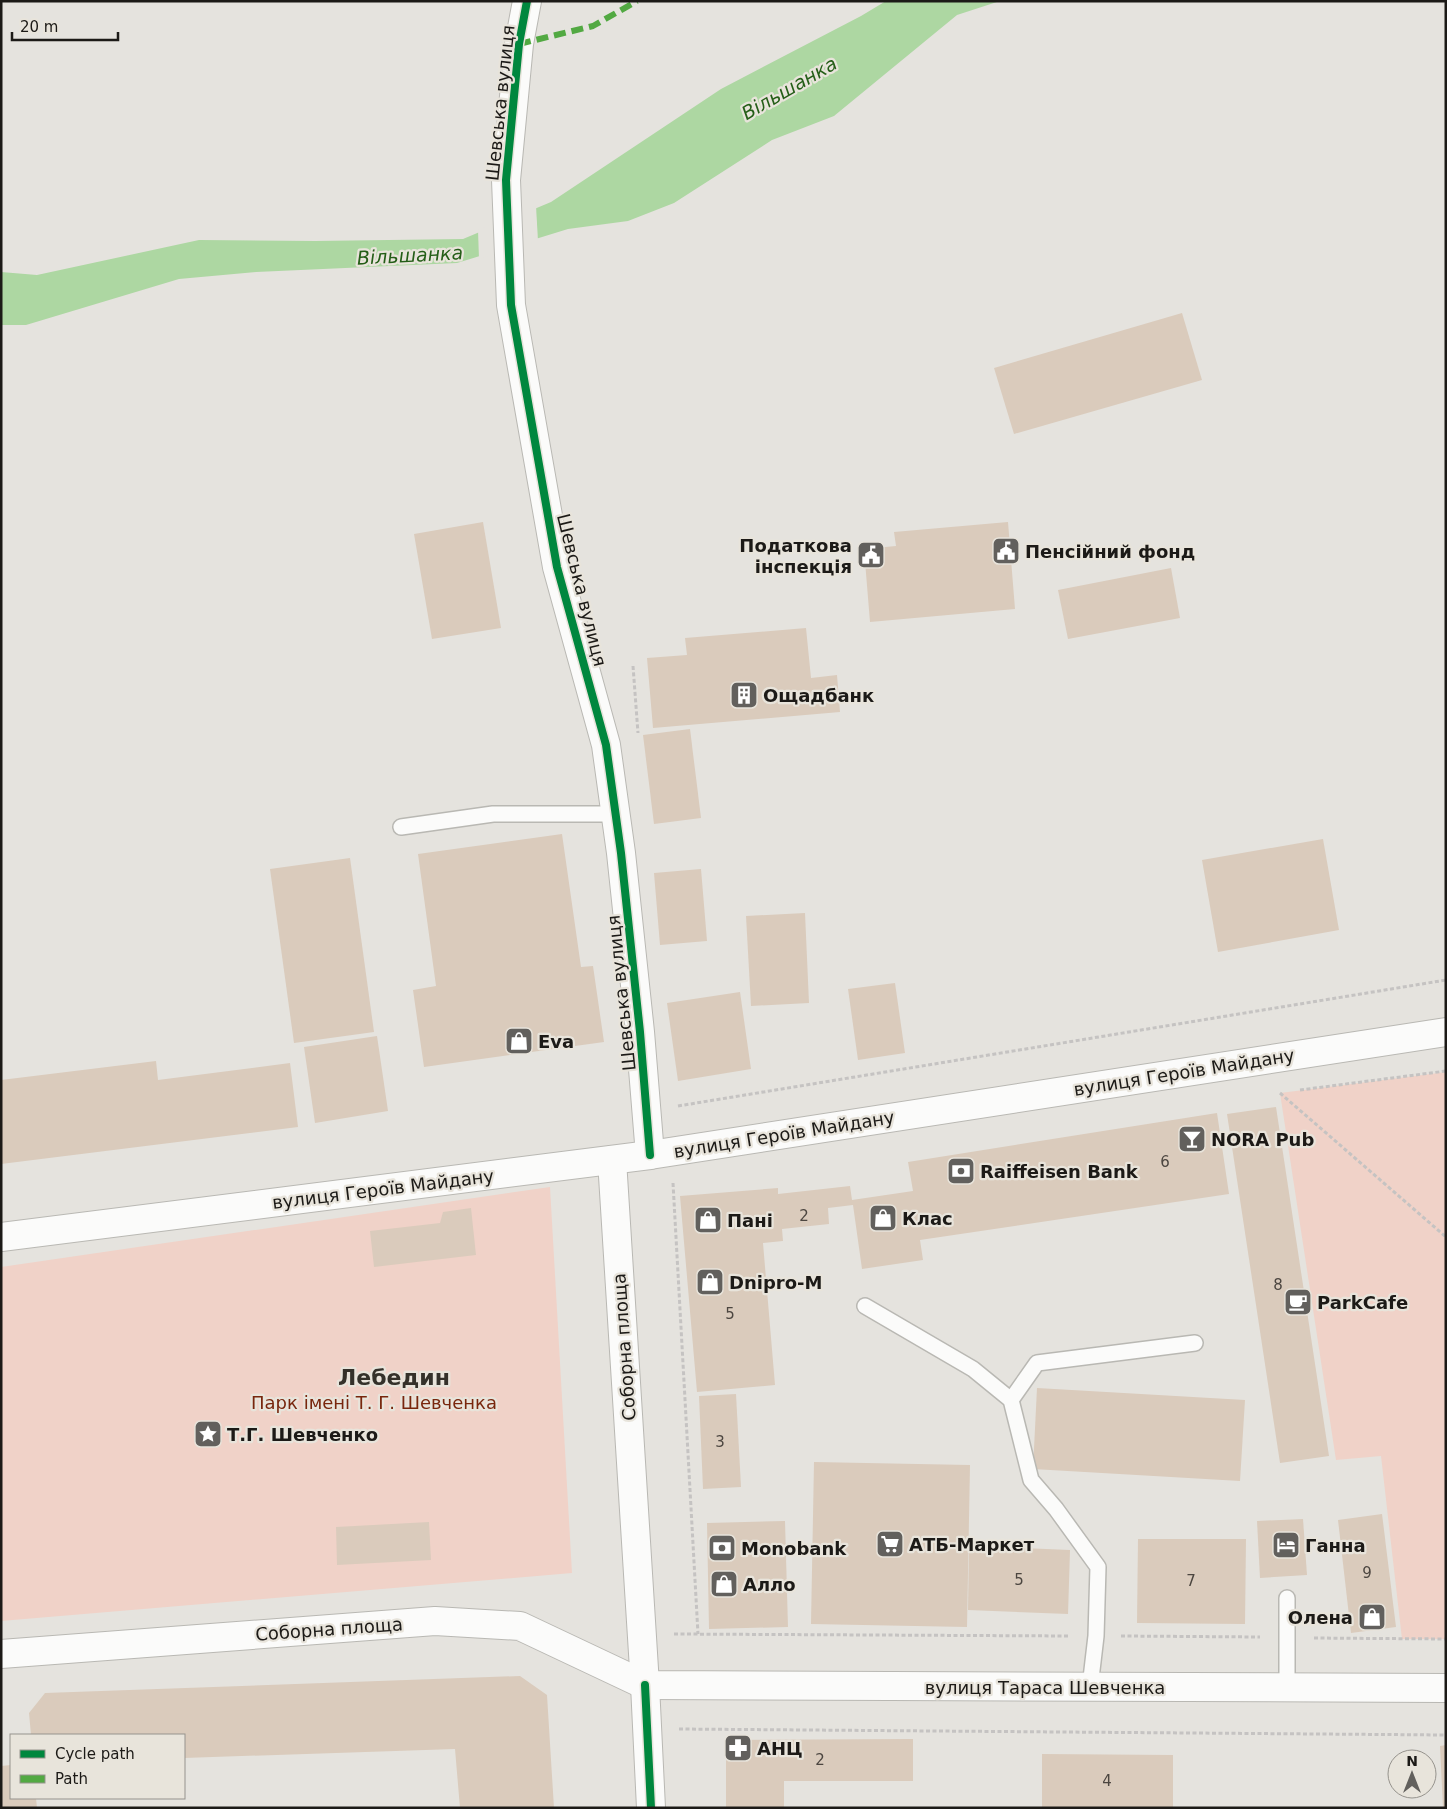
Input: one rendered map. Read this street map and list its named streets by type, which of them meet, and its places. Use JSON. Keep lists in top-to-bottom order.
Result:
{
  "streets": {
    "main road": [
      "Шевська вулиця",
      "вулиця Героїв Майдану",
      "Соборна площа",
      "вулиця Тараса Шевченка"
    ]
  },
  "crossings": [
    ["Шевська вулиця", "вулиця Героїв Майдану"],
    ["вулиця Героїв Майдану", "Соборна площа"],
    ["Соборна площа", "вулиця Тараса Шевченка"]
  ],
  "districts": ["Лебедин"],
  "water": ["Вільшанка"],
  "parks": ["Парк імені Т. Г. Шевченка"],
  "places": {
    "public building": ["Пенсійний фонд", "Податкова інспекція"],
    "building": ["Ощадбанк"],
    "shop": [
      "Eva",
      "Клас",
      "Пані",
      "Dnipro-M",
      "Алло",
      "Олена"
    ],
    "bar": ["NORA Pub"],
    "bank": ["Raiffeisen Bank", "Monobank"],
    "cafe": ["ParkCafe"],
    "place": ["Т.Г. Шевченко"],
    "supermarket": ["АТБ-Маркет"],
    "hotel": ["Ганна"],
    "pharmacy": ["АНЦ"]
  },
  "house_numbers": [
    "6",
    "2",
    "8",
    "5",
    "3",
    "9",
    "5",
    "7",
    "2",
    "4"
  ],
  "legend": ["Cycle path", "Path"],
  "scale_bar": "20 m",
  "north": "top"
}
